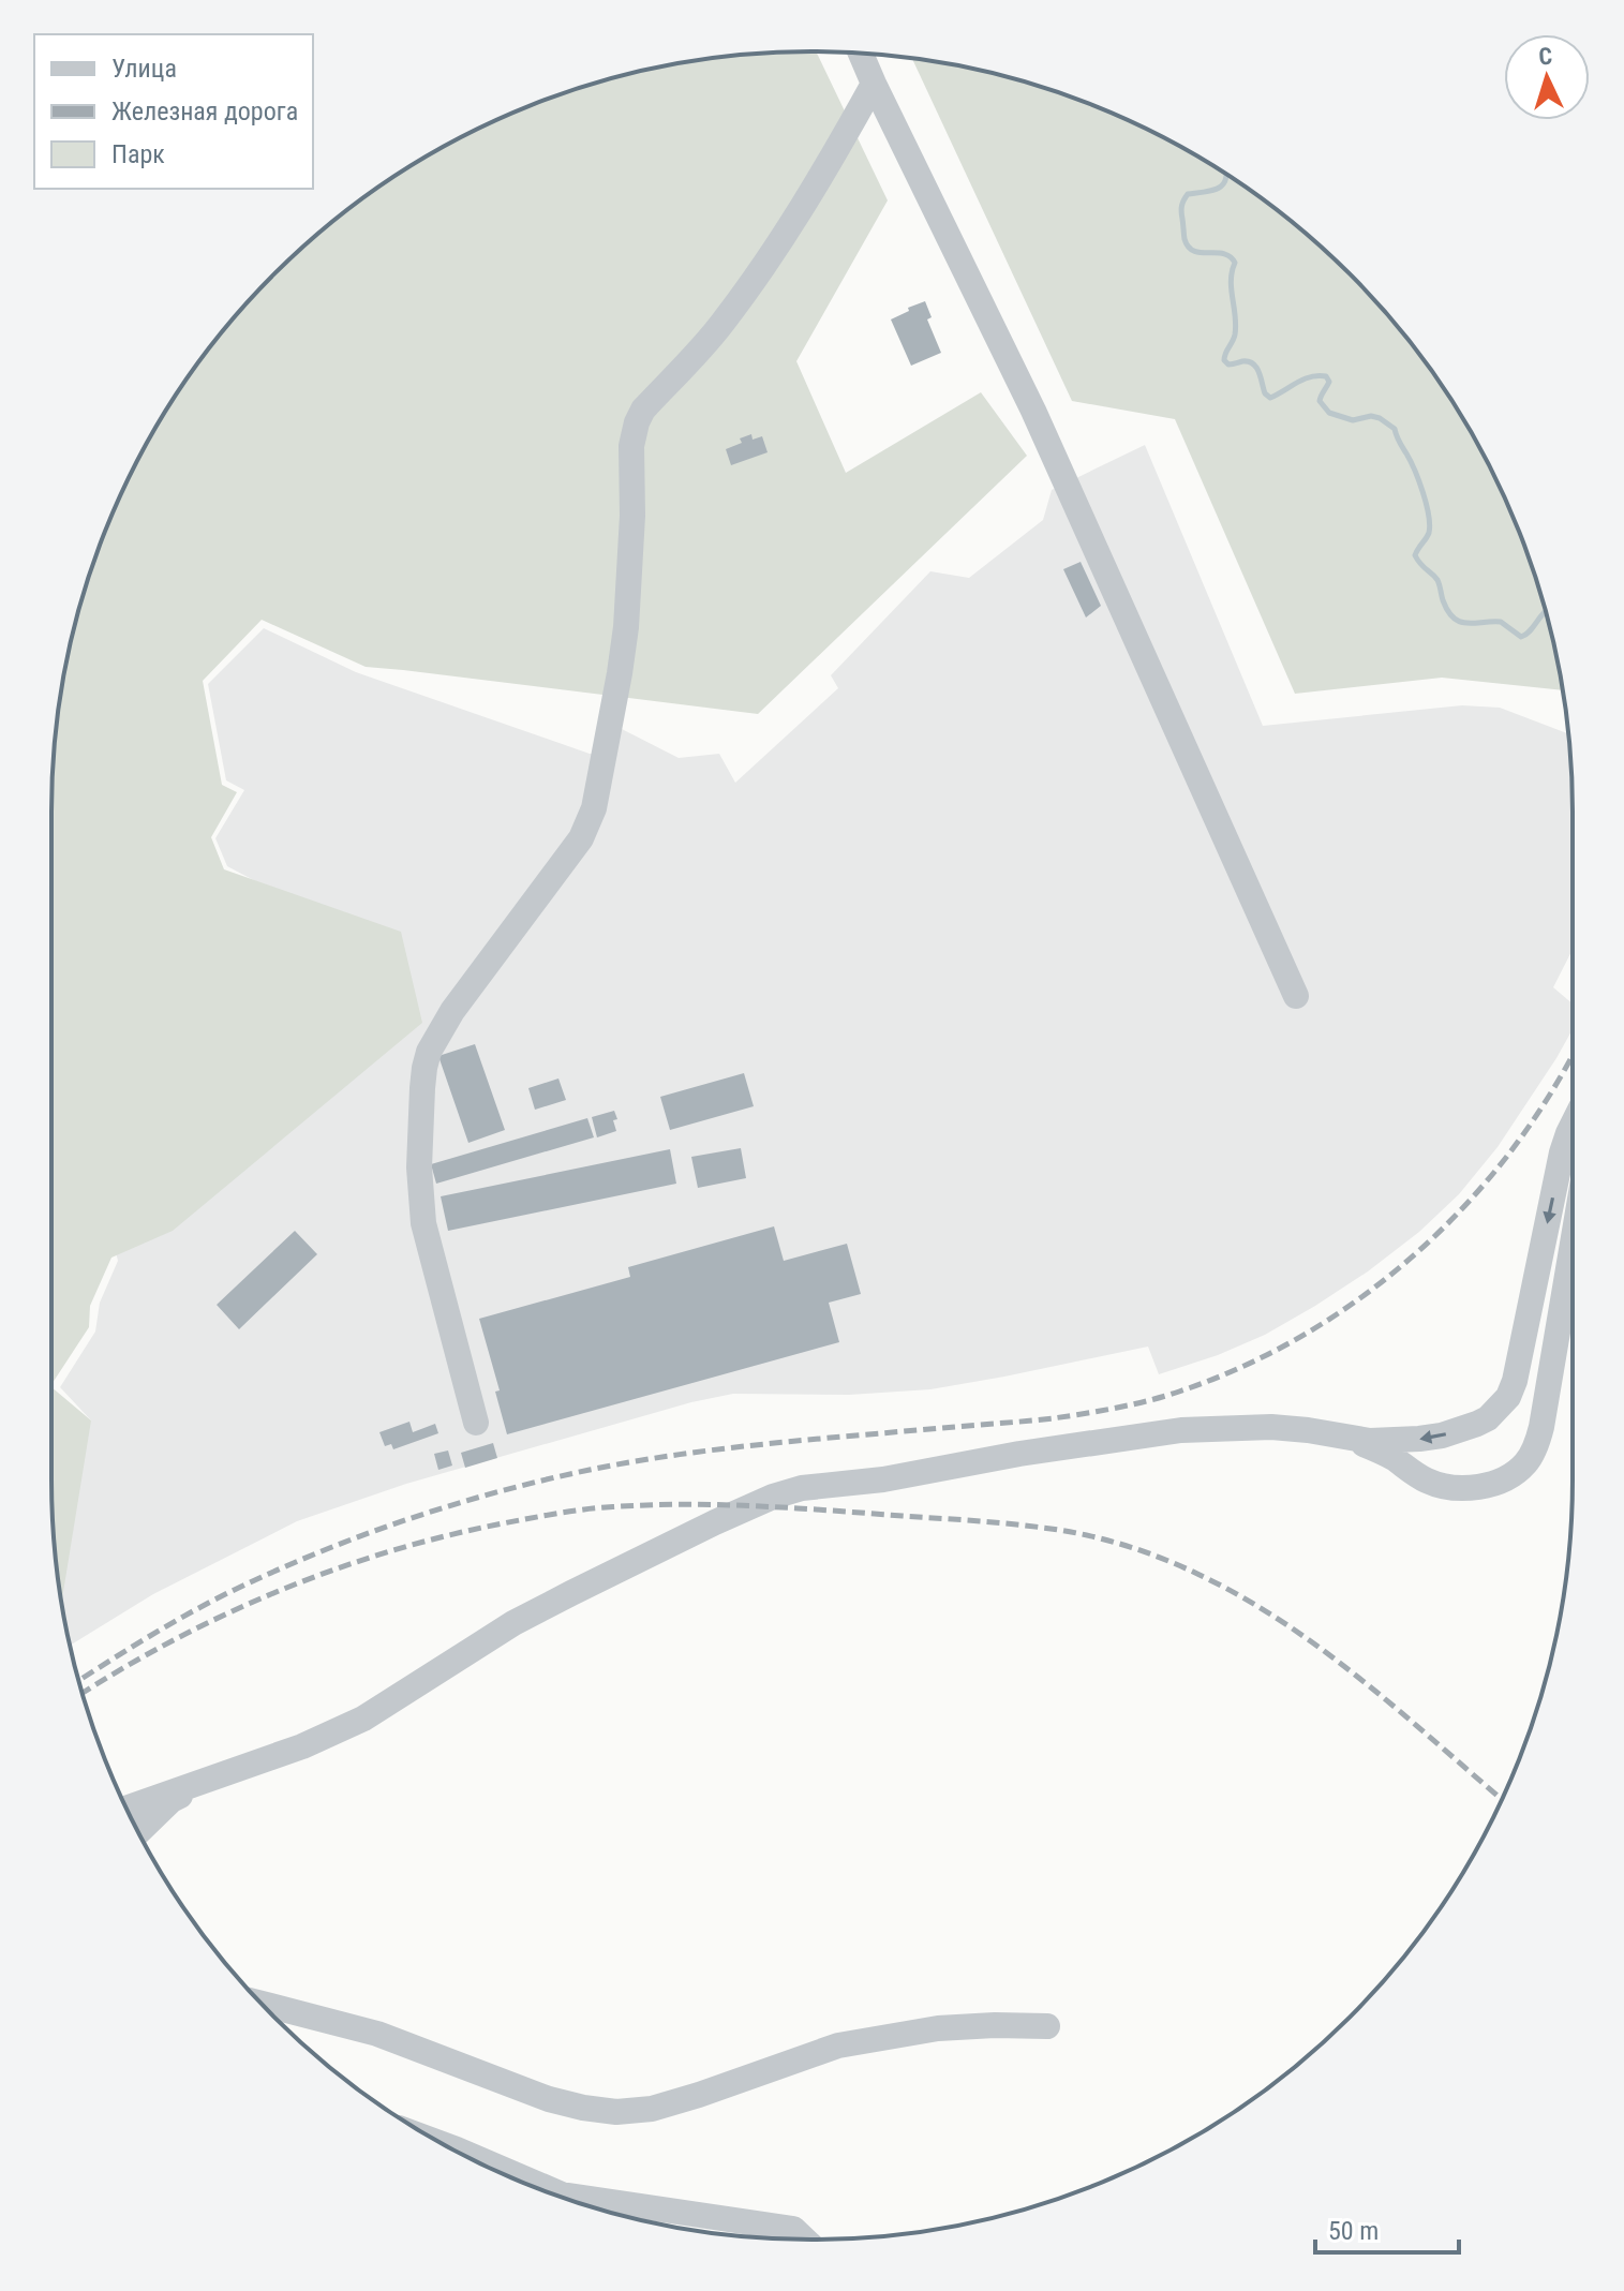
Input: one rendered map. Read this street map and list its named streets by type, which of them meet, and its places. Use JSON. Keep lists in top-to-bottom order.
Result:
{
  "legend": ["Улица", "Железная дорога", "Парк"],
  "scale_bar": "50 m",
  "north": "top"
}
